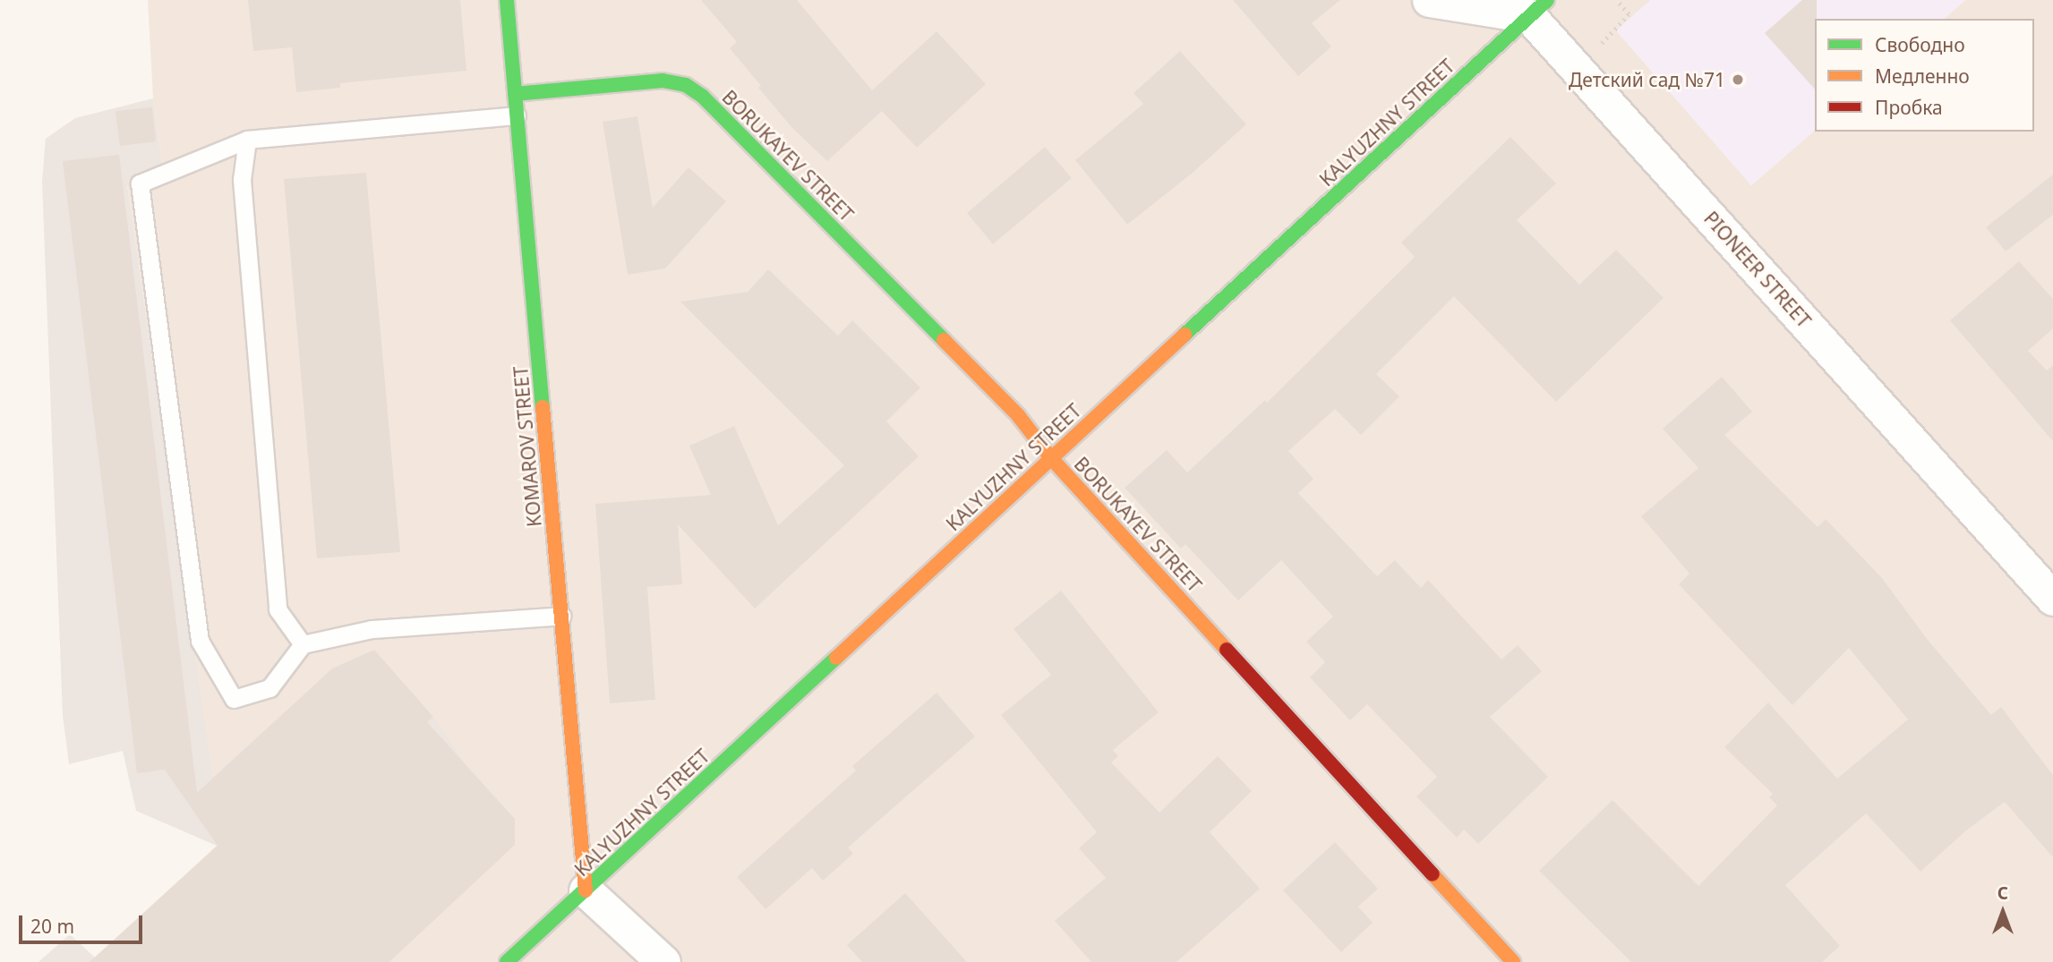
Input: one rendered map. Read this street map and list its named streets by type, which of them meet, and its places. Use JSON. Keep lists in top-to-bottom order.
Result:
{
  "streets": {
    "street": [
      "KALYUZHNY STREET",
      "BORUKAYEV STREET",
      "PIONEER STREET",
      "KOMAROV STREET"
    ]
  },
  "crossings": [
    ["KALYUZHNY STREET", "BORUKAYEV STREET"],
    ["KALYUZHNY STREET", "PIONEER STREET"],
    ["KALYUZHNY STREET", "KOMAROV STREET"],
    ["BORUKAYEV STREET", "KOMAROV STREET"]
  ],
  "places": ["Детский сад №71"],
  "legend": ["Свободно", "Медленно", "Пробка"],
  "scale_bar": "20 m",
  "north": "top"
}
